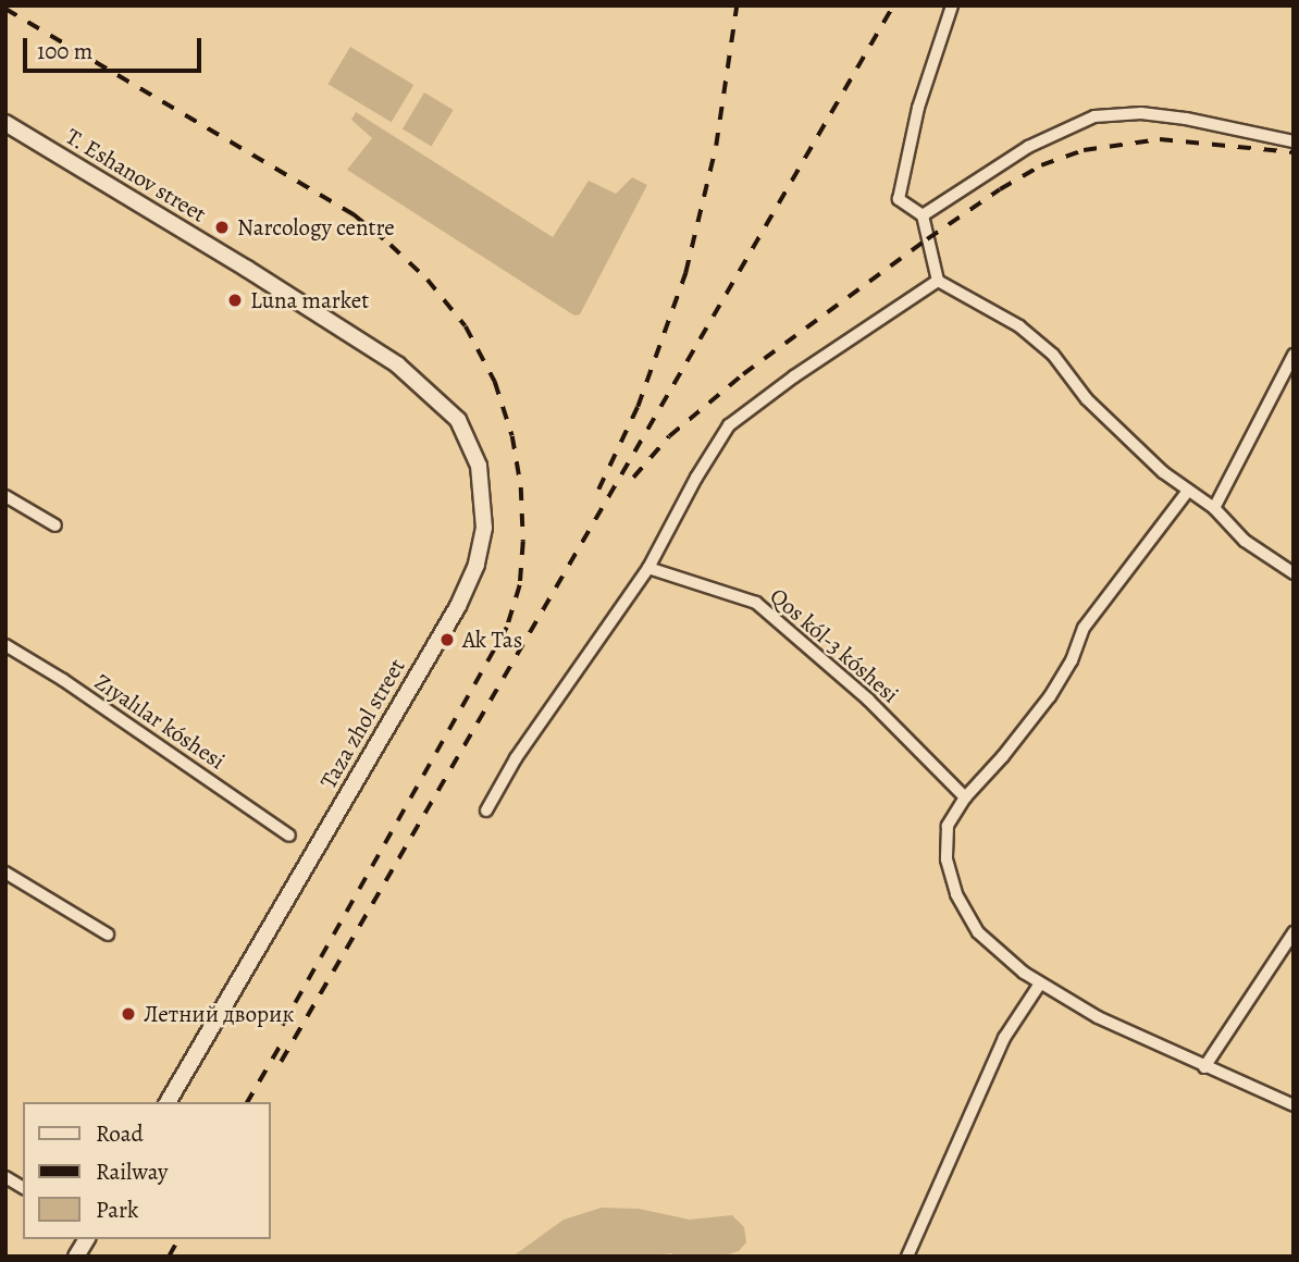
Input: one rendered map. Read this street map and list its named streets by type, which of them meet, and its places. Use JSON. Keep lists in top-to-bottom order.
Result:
{
  "streets": {
    "main road": ["T. Eshanov street", "Taza zhol street"],
    "street": ["Qos kól-3 kóshesi", "Zıyalılar kóshesi"]
  },
  "crossings": [
    ["T. Eshanov street", "Taza zhol street"]
  ],
  "places": [
    "Narcology centre",
    "Luna market",
    "Ak Tas",
    "Летний дворик"
  ],
  "legend": ["Road", "Railway", "Park"],
  "scale_bar": "100 m"
}
